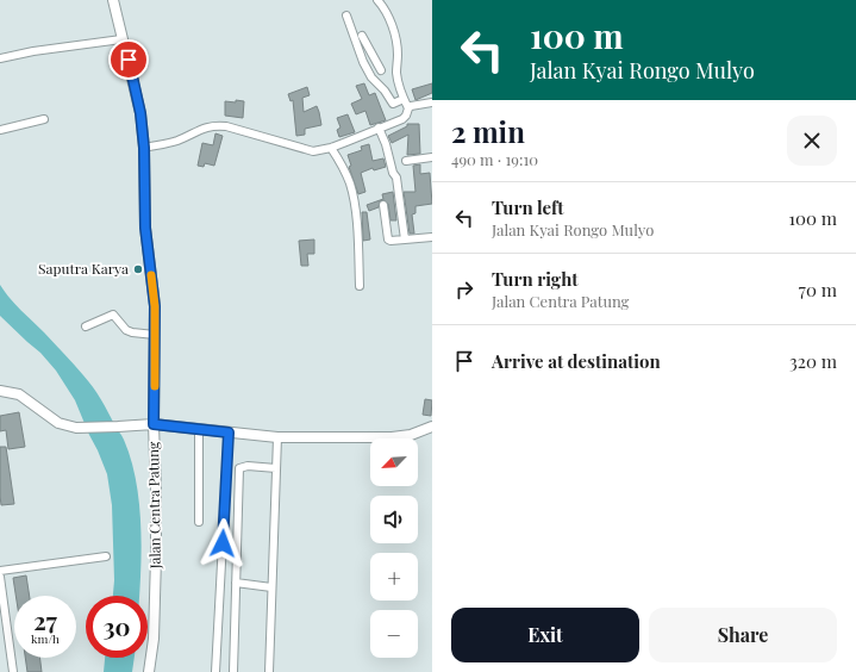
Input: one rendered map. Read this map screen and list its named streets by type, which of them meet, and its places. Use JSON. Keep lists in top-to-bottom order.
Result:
{
  "streets": {
    "street": ["Jalan Centra Patung"]
  },
  "places": ["Saputra Karya"],
  "north": "bottom left",
  "page": {
    "turn": ["100 m", "Jalan Kyai Rongo Mulyo"],
    "heading": ["2 min", "490 m · 19:10"],
    "list": [
      {
        "name": "Turn left",
        "note": "Jalan Kyai Rongo Mulyo",
        "value": "100 m"
      },
      {
        "name": "Turn right",
        "note": "Jalan Centra Patung",
        "value": "70 m"
      },
      {
        "name": "Arrive at destination",
        "value": "320 m"
      }
    ],
    "map_buttons": ["+", "−"],
    "speed": "27 km/h",
    "limit": "30",
    "buttons": ["Exit", "Share"]
  }
}
